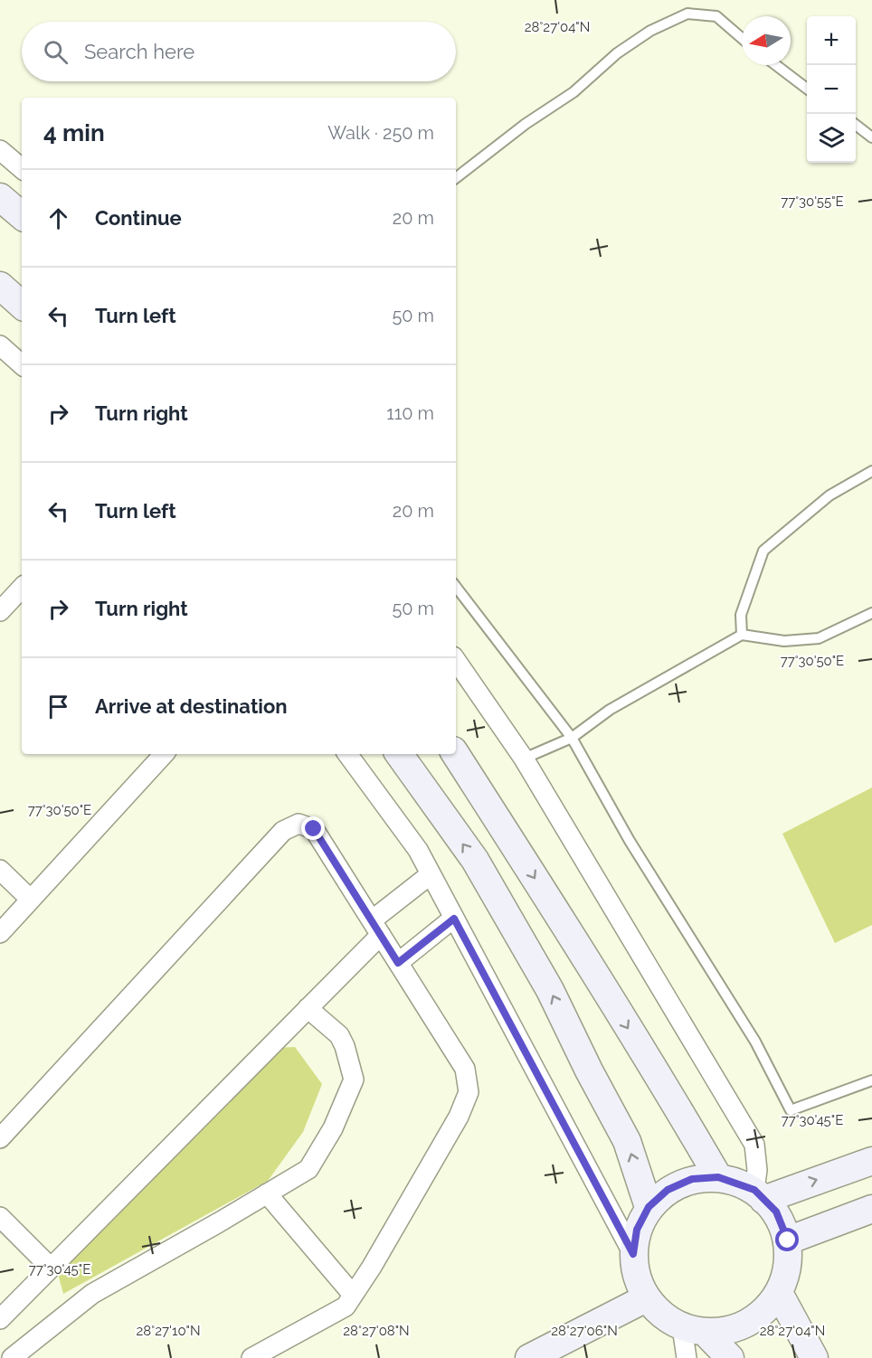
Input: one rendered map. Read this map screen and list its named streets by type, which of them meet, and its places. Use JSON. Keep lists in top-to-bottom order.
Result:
{
  "north": "left",
  "page": {
    "map_buttons": ["+", "−"],
    "search": "Search here",
    "heading": ["4 min", "Walk · 250 m"],
    "list": [
      ["Continue", "20 m"],
      ["Turn left", "50 m"],
      ["Turn right", "110 m"],
      ["Turn left", "20 m"],
      ["Turn right", "50 m"],
      "Arrive at destination"
    ]
  },
  "coordinates": [
    "28°27'04\"N",
    "77°30'55\"E",
    "77°30'50\"E",
    "77°30'45\"E",
    "28°27'10\"N",
    "28°27'08\"N",
    "28°27'06\"N"
  ]
}
